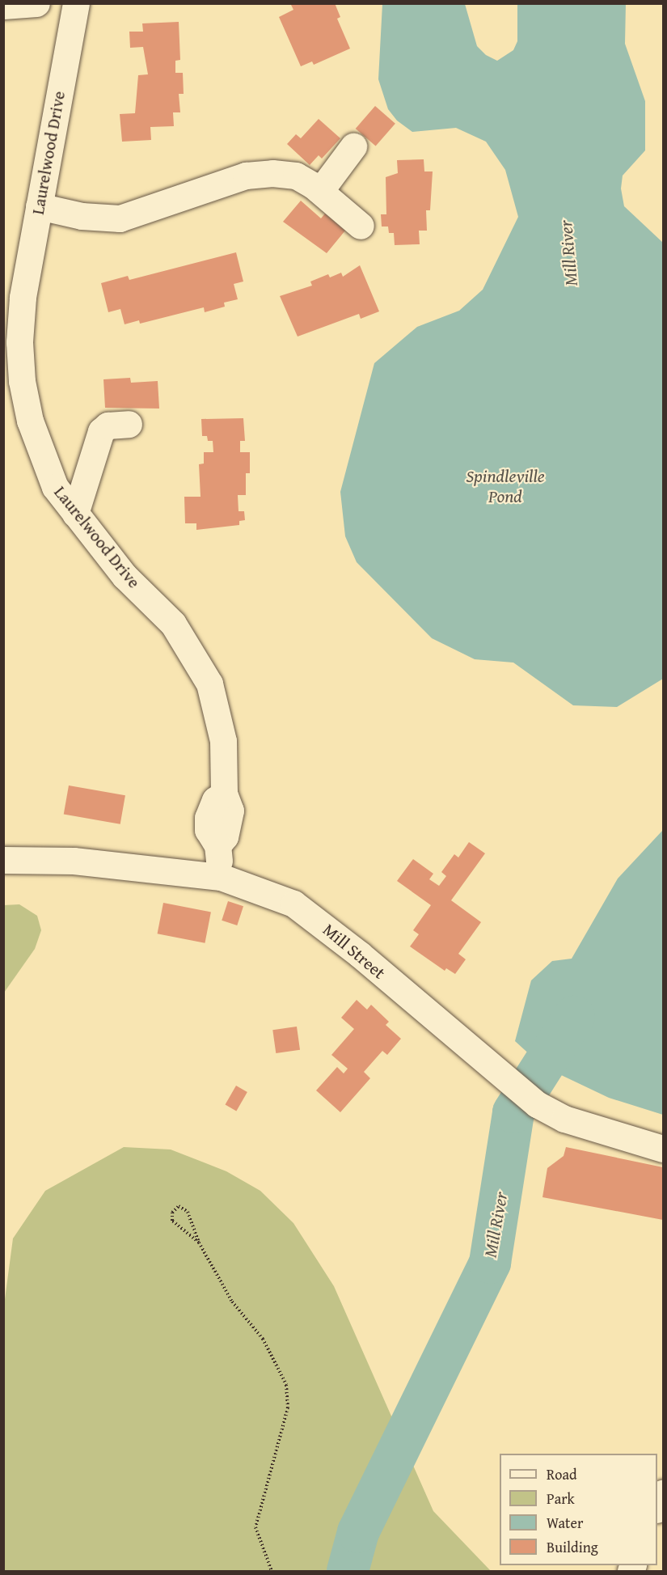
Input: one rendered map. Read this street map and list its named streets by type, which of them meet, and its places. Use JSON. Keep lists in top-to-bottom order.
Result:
{
  "streets": {
    "street": ["Laurelwood Drive", "Mill Street"]
  },
  "crossings": [
    ["Laurelwood Drive", "Mill Street"]
  ],
  "water": ["Mill River", "Spindleville Pond"],
  "legend": [
    "Road",
    "Park",
    "Water",
    "Building"
  ]
}
